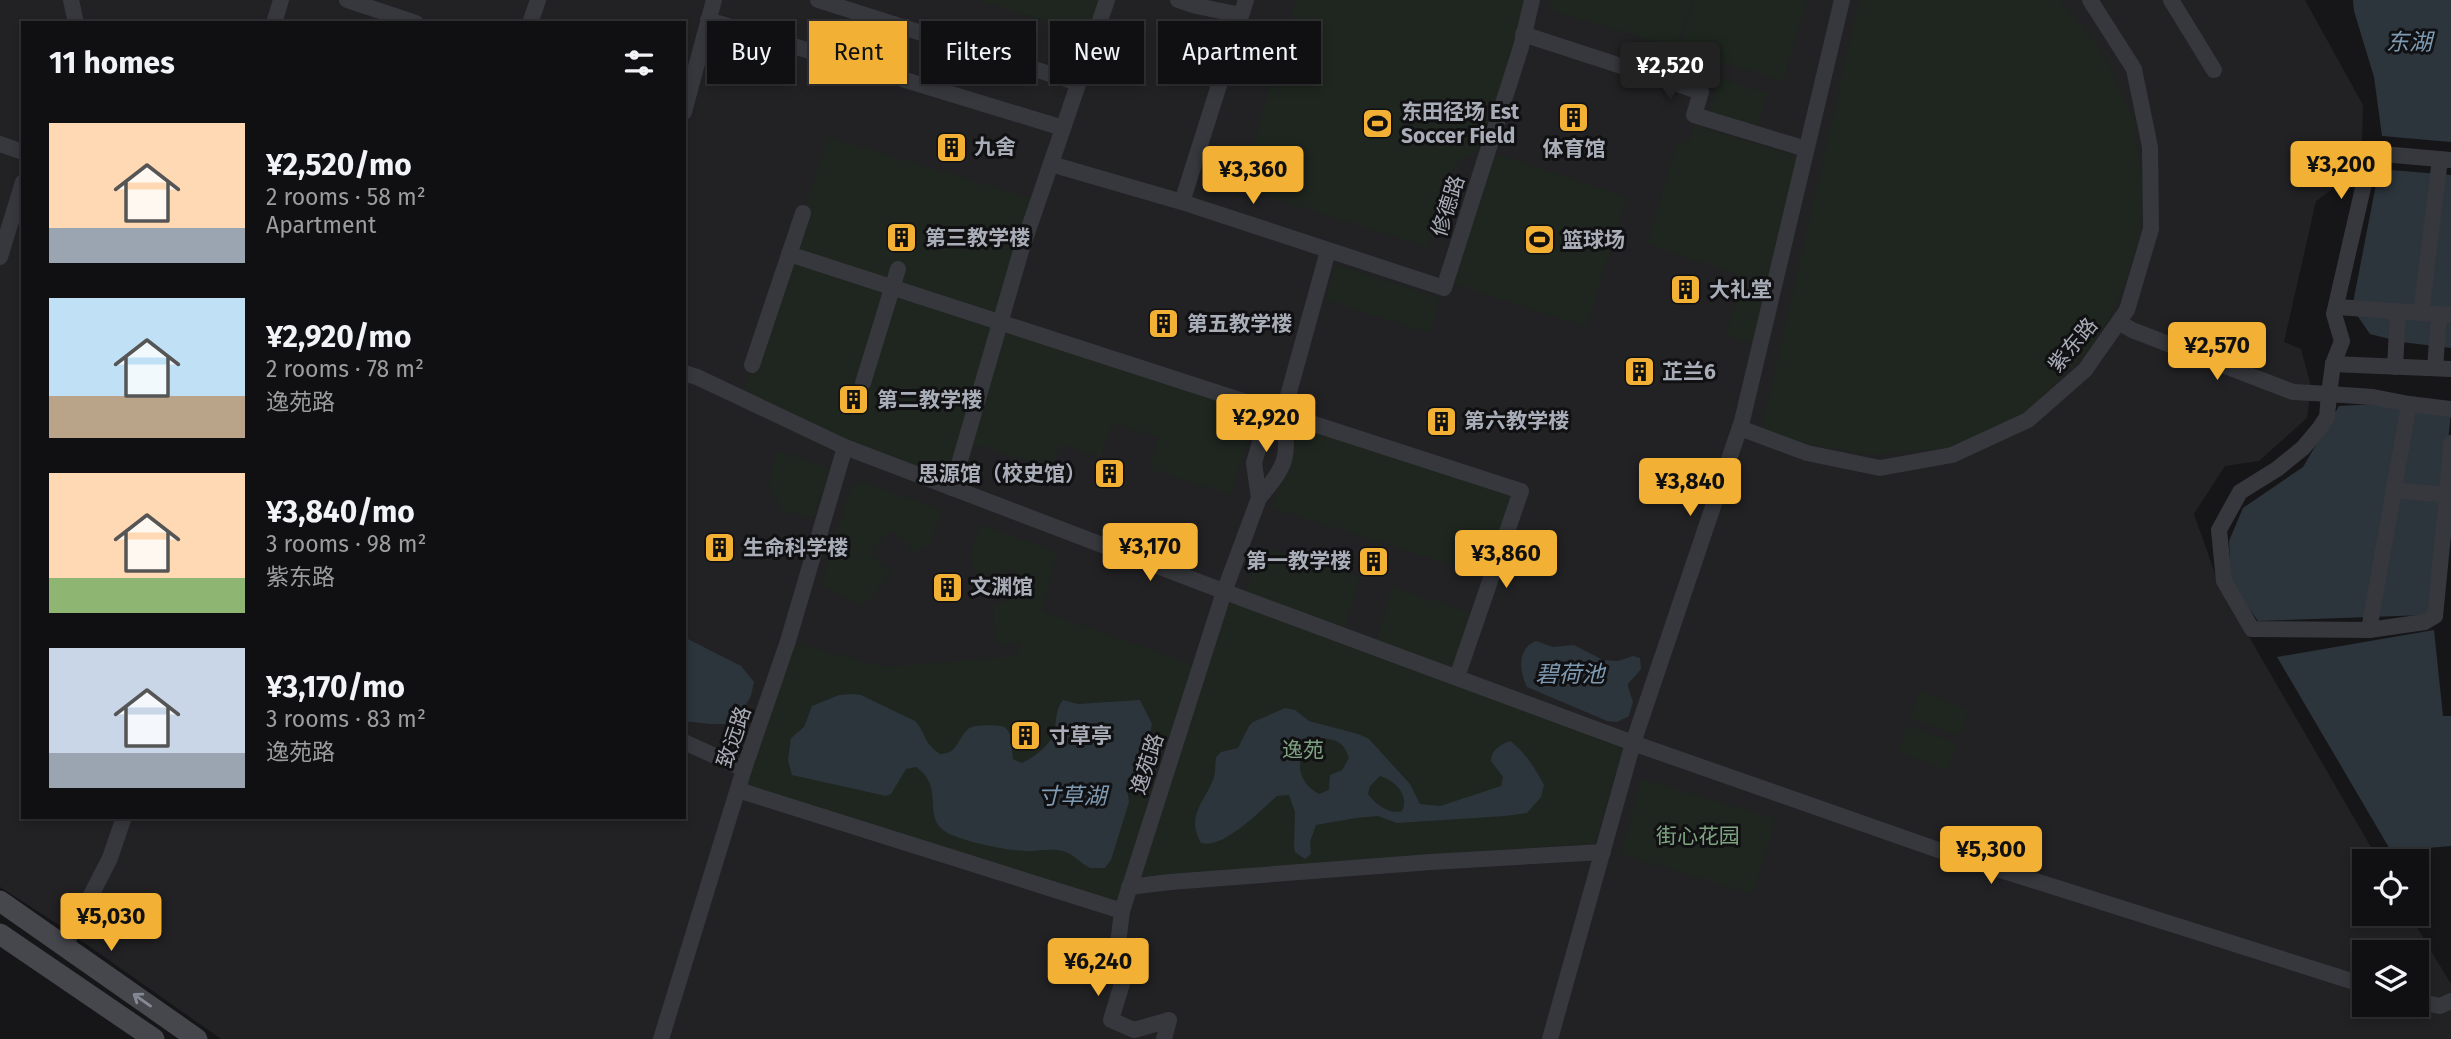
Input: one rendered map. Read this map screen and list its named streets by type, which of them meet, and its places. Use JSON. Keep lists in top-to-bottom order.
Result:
{
  "streets": {
    "street": [
      "修德路",
      "紫东路",
      "致远路",
      "逸苑路"
    ]
  },
  "crossings": [
    ["修德路", "逸苑路"]
  ],
  "water": ["东湖", "碧荷池", "寸草湖"],
  "parks": ["逸苑", "街心花园"],
  "places": {
    "building": [
      "体育馆",
      "九舍",
      "第三教学楼",
      "大礼堂",
      "第五教学楼",
      "芷兰6",
      "第二教学楼",
      "第六教学楼",
      "思源馆（校史馆）",
      "生命科学楼",
      "第一教学楼",
      "文渊馆",
      "寸草亭"
    ],
    "sports": ["东田径场 Est Soccer Field", "篮球场"]
  },
  "page": {
    "chip": [
      "Buy",
      "Rent",
      "Filters",
      "New",
      "Apartment"
    ],
    "heading": "11 homes",
    "price": [
      "¥2,520",
      "¥3,200",
      "¥3,360",
      "¥2,570",
      "¥2,920",
      "¥3,840",
      "¥3,170",
      "¥3,860",
      "¥5,300",
      "¥5,030",
      "¥6,240"
    ],
    "list": [
      {
        "name": "¥2,520/mo",
        "note": "2 rooms · 58 m² · Apartment"
      },
      {
        "name": "¥2,920/mo",
        "note": "2 rooms · 78 m² · 逸苑路"
      },
      {
        "name": "¥3,840/mo",
        "note": "3 rooms · 98 m² · 紫东路"
      },
      {
        "name": "¥3,170/mo",
        "note": "3 rooms · 83 m² · 逸苑路"
      }
    ]
  }
}
